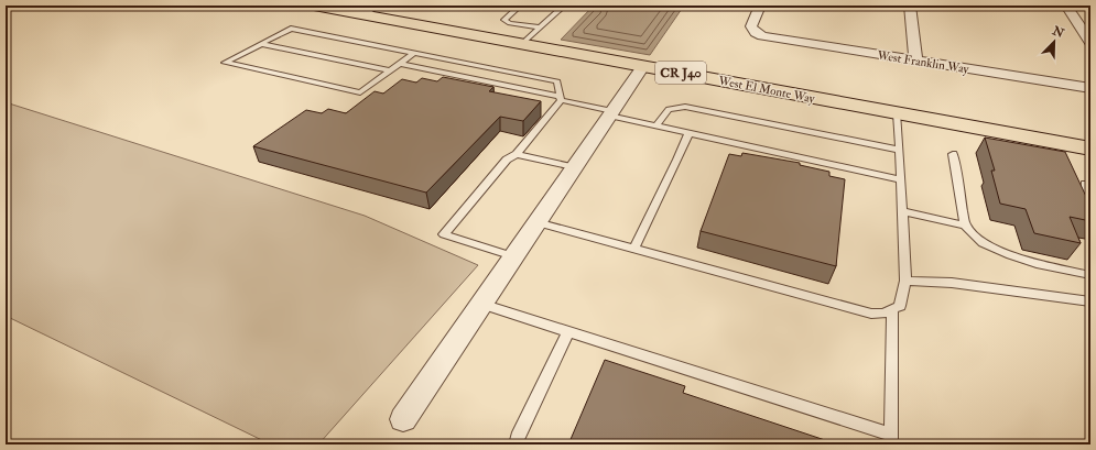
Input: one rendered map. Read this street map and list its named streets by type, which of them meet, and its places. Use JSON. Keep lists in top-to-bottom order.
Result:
{
  "streets": {
    "main road": ["CR J40", "West El Monte Way"],
    "street": ["West Franklin Way"]
  },
  "north": "top right"
}
